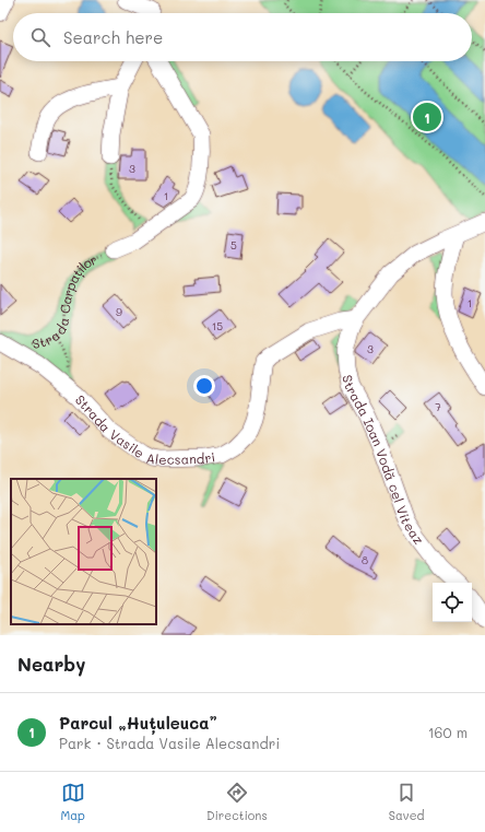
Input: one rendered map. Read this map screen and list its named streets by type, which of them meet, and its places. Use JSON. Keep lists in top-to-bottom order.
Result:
{
  "streets": {
    "street": ["Strada Carpaților", "Strada Vasile Alecsandri", "Strada Ioan Vodă cel Viteaz"]
  },
  "crossings": [
    ["Strada Vasile Alecsandri", "Strada Ioan Vodă cel Viteaz"]
  ],
  "house_numbers": [
    "3",
    "1",
    "5",
    "1",
    "9",
    "15",
    "3",
    "7",
    "8"
  ],
  "page": {
    "search": "Search here",
    "pins": "1",
    "heading": "Nearby",
    "list": [
      {
        "mark": "1",
        "name": "Parcul „Huțuleuca”",
        "note": "Park · Strada Vasile Alecsandri",
        "value": "160 m"
      }
    ],
    "nav": ["Map", "Directions", "Saved"]
  }
}
